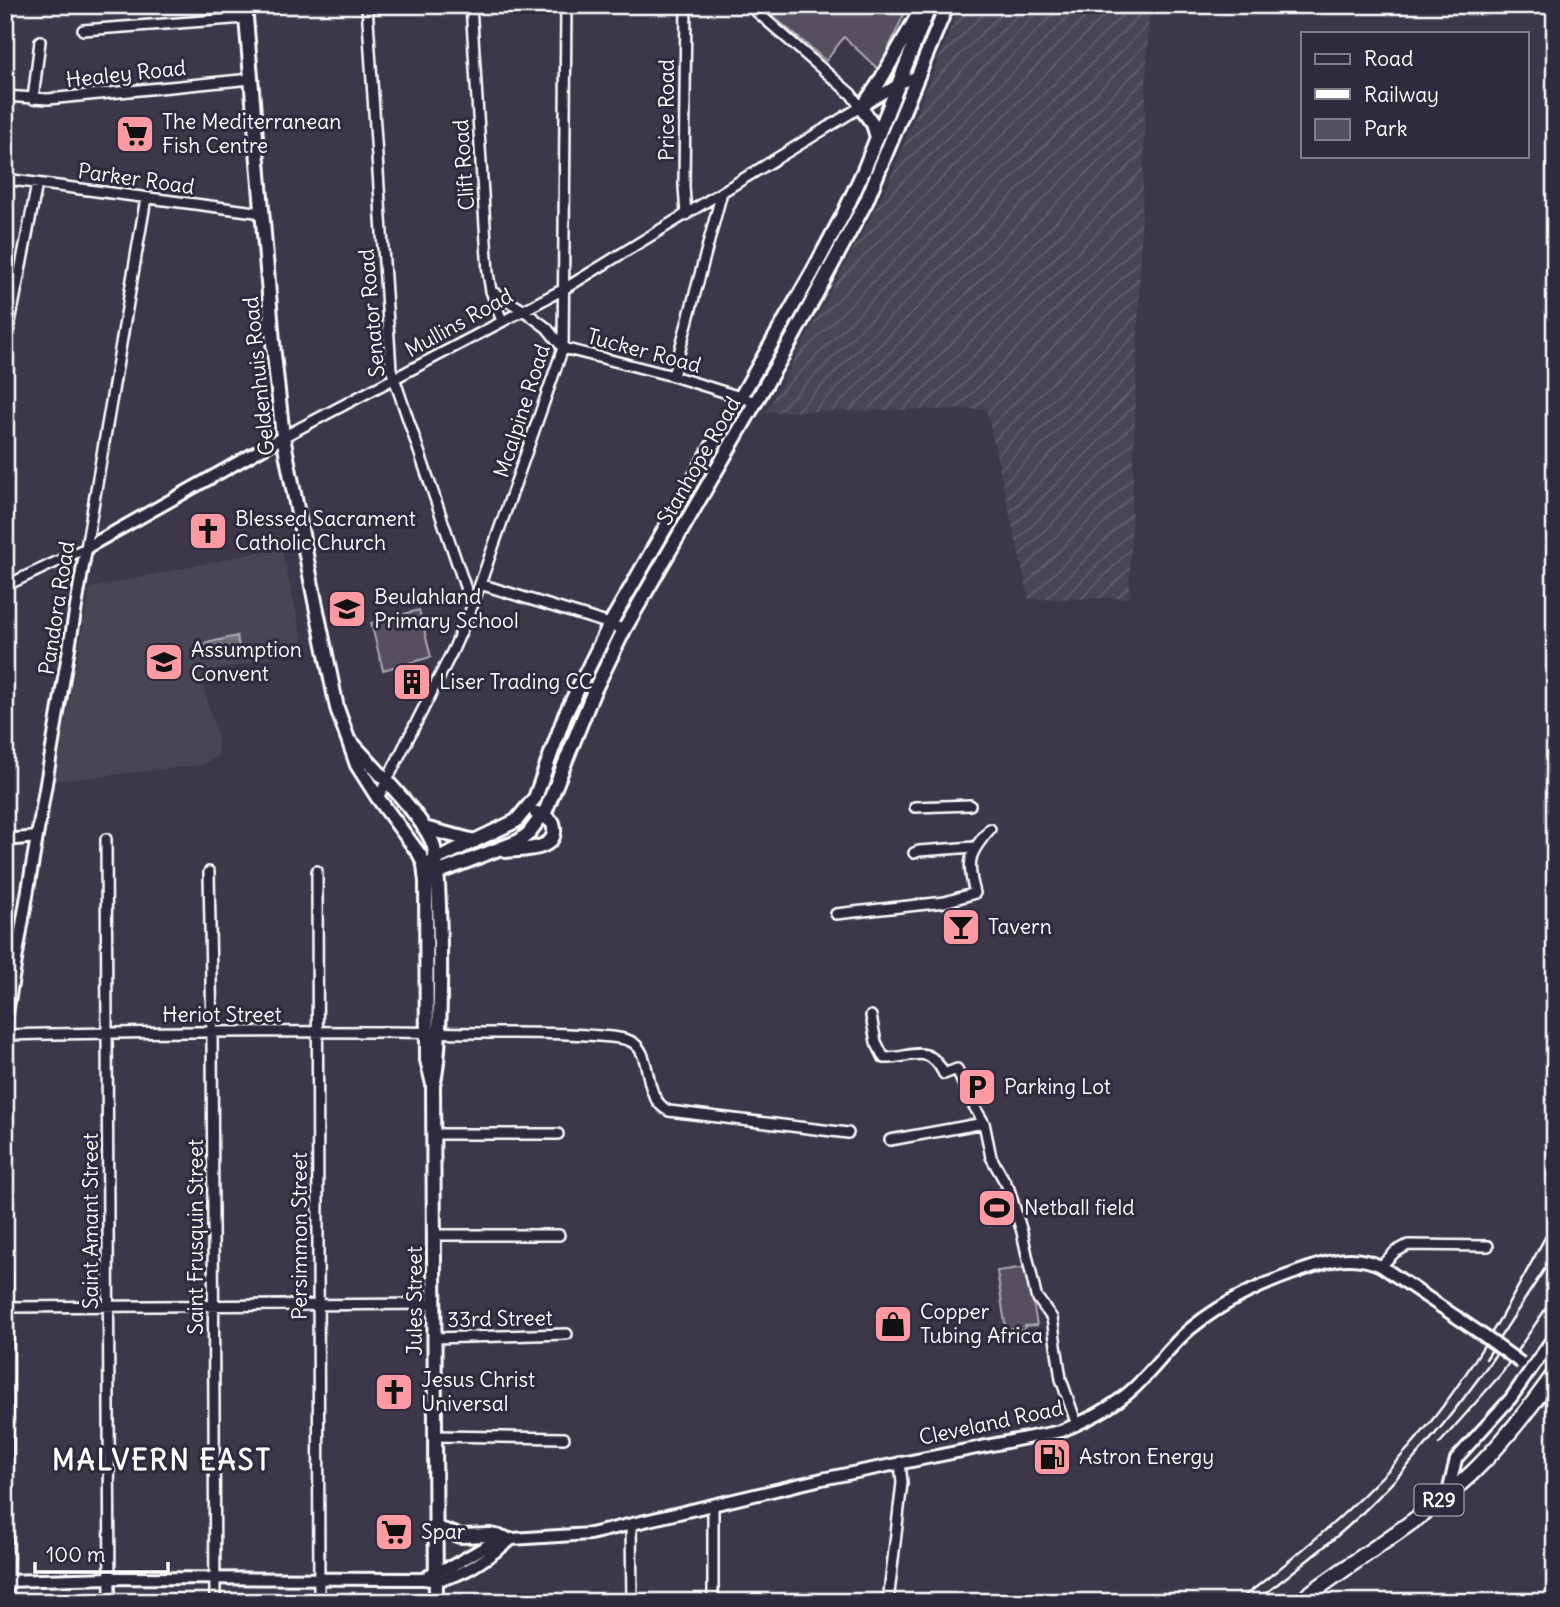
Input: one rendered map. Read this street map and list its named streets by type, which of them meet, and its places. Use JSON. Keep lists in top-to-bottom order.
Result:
{
  "streets": {
    "main road": [
      "Geldenhuis Road",
      "Stanhope Road",
      "Jules Street",
      "R29"
    ],
    "street": [
      "Healey Road",
      "Price Road",
      "Clift Road",
      "Parker Road",
      "Senator Road",
      "Mullins Road",
      "Tucker Road",
      "Mcalpine Road",
      "Pandora Road",
      "Heriot Street",
      "Saint Amant Street",
      "Persimmon Street",
      "Saint Frusquin Street",
      "33rd Street",
      "Cleveland Road"
    ]
  },
  "crossings": [
    ["Healey Road", "Geldenhuis Road"],
    ["Price Road", "Mullins Road"],
    ["Clift Road", "Mullins Road"],
    ["Parker Road", "Geldenhuis Road"],
    ["Parker Road", "Pandora Road"],
    ["Senator Road", "Mullins Road"],
    ["Senator Road", "Mcalpine Road"],
    ["Mullins Road", "Geldenhuis Road"],
    ["Mullins Road", "Mcalpine Road"],
    ["Mullins Road", "Stanhope Road"],
    ["Mullins Road", "Pandora Road"],
    ["Tucker Road", "Mcalpine Road"],
    ["Tucker Road", "Stanhope Road"],
    ["Geldenhuis Road", "Mcalpine Road"],
    ["Geldenhuis Road", "Stanhope Road"],
    ["Geldenhuis Road", "Jules Street"],
    ["Stanhope Road", "Jules Street"],
    ["Heriot Street", "Saint Amant Street"],
    ["Heriot Street", "Persimmon Street"],
    ["Heriot Street", "Saint Frusquin Street"],
    ["Heriot Street", "Jules Street"],
    ["Jules Street", "33rd Street"]
  ],
  "districts": ["MALVERN EAST"],
  "places": {
    "supermarket": ["The Mediterranean Fish Centre", "Spar"],
    "church": ["Blessed Sacrament Catholic Church", "Jesus Christ Universal"],
    "school or university": ["Beulahland Primary School", "Assumption Convent"],
    "building": ["Liser Trading CC"],
    "bar": ["Tavern"],
    "parking": ["Parking Lot"],
    "sports": ["Netball field"],
    "shop": ["Copper Tubing Africa"],
    "fuel station": ["Astron Energy"]
  },
  "legend": ["Road", "Railway", "Park"],
  "scale_bar": "100 m"
}
